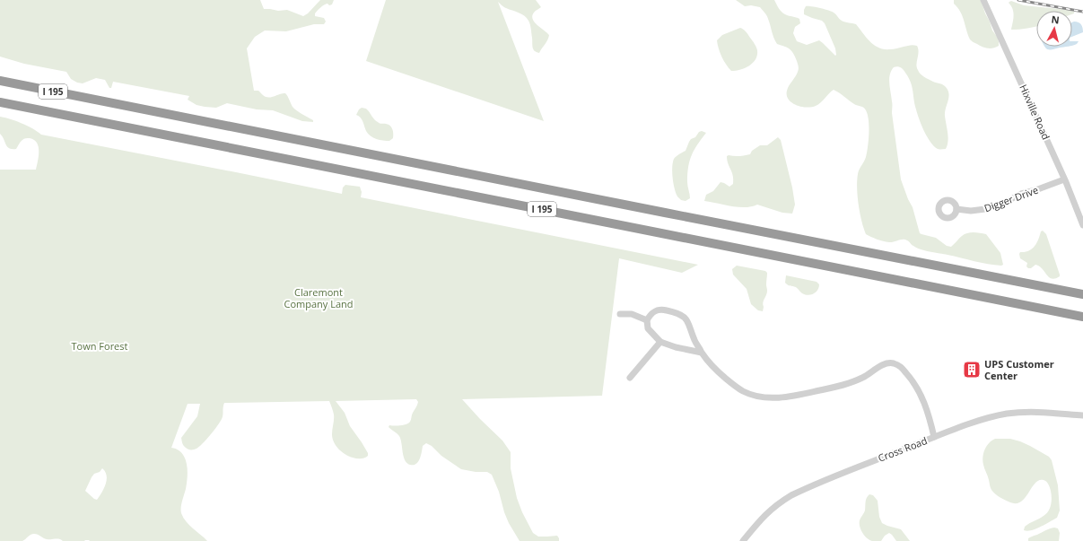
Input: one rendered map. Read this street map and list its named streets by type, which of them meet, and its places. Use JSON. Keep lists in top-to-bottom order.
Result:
{
  "streets": {
    "highway": ["I 195"],
    "street": ["Hixville Road", "Digger Drive", "Cross Road"]
  },
  "crossings": [
    ["Hixville Road", "Digger Drive"]
  ],
  "parks": ["Claremont Company Land", "Town Forest"],
  "places": {
    "building": ["UPS Customer Center"]
  },
  "north": "top"
}
